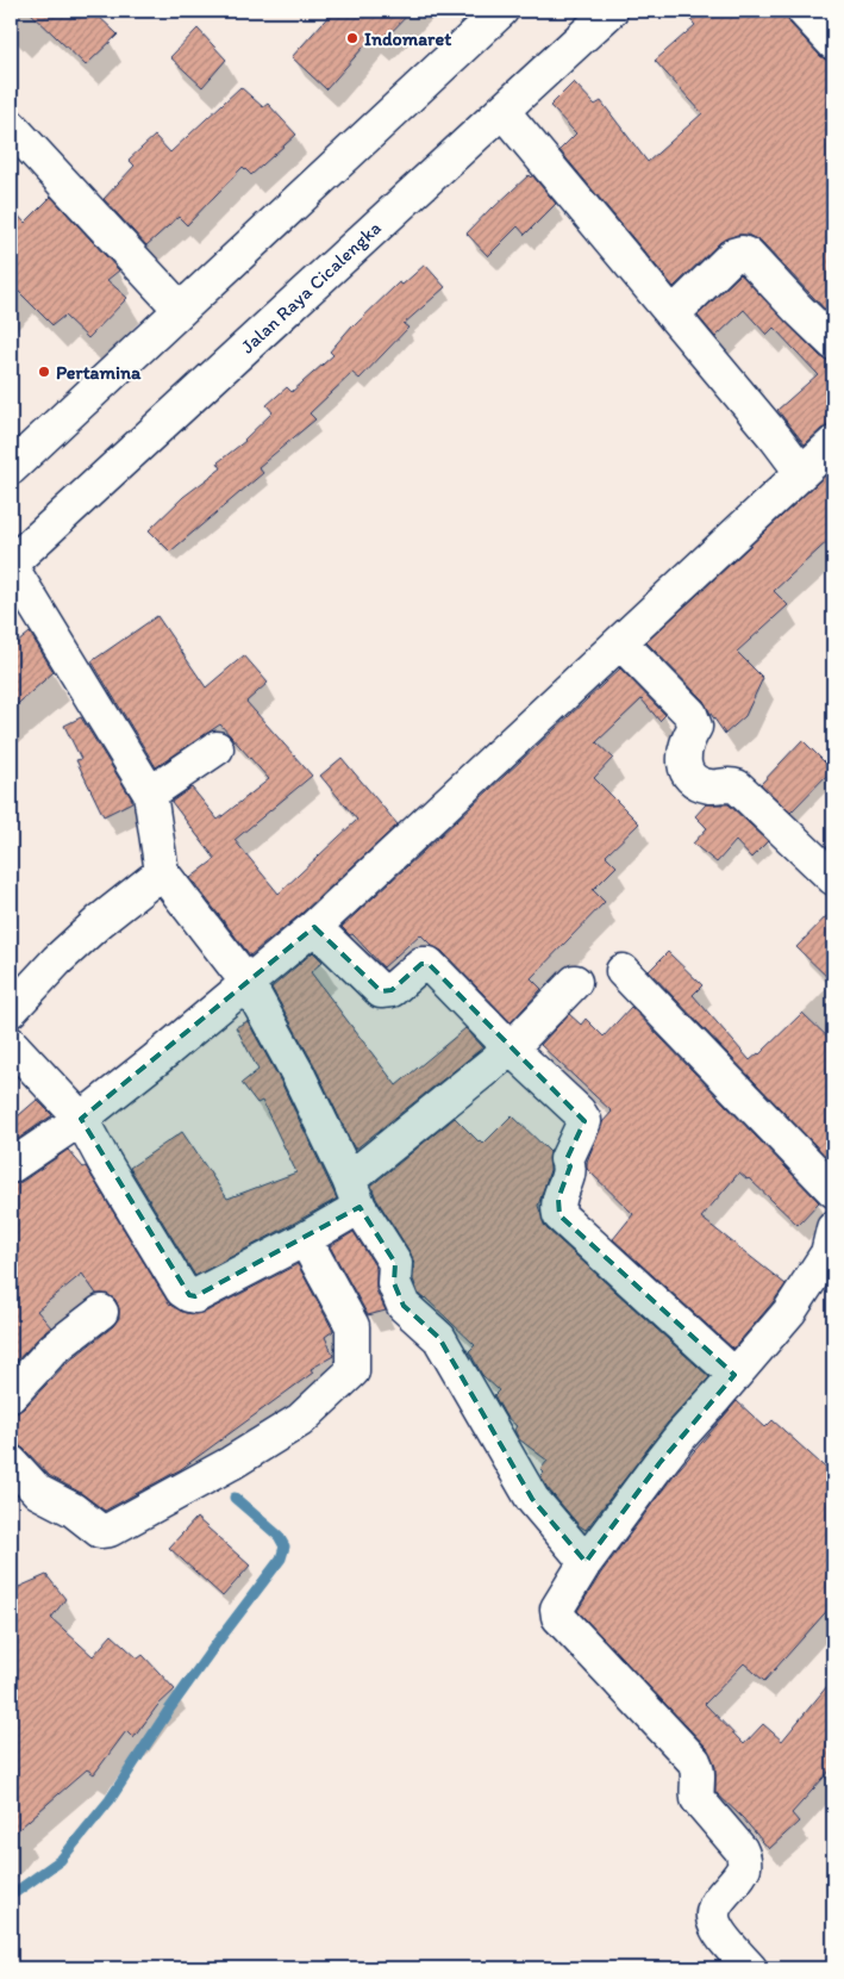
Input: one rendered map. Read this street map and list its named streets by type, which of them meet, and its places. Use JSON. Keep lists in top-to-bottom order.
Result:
{
  "streets": {
    "main road": ["Jalan Raya Cicalengka"]
  },
  "places": ["Indomaret", "Pertamina"]
}
